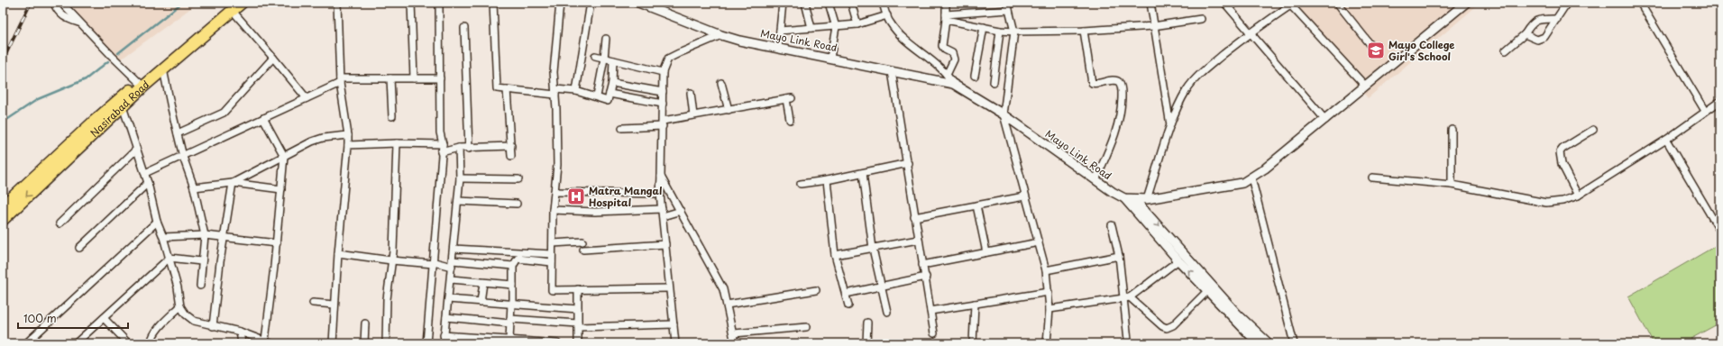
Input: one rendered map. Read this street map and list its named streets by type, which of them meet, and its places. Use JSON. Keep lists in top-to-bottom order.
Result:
{
  "streets": {
    "highway": ["Nasirabad Road"],
    "street": ["Mayo Link Road"]
  },
  "places": {
    "school or university": ["Mayo College Girl's School"],
    "hospital": ["Matra Mangal Hospital"]
  },
  "scale_bar": "100 m"
}
